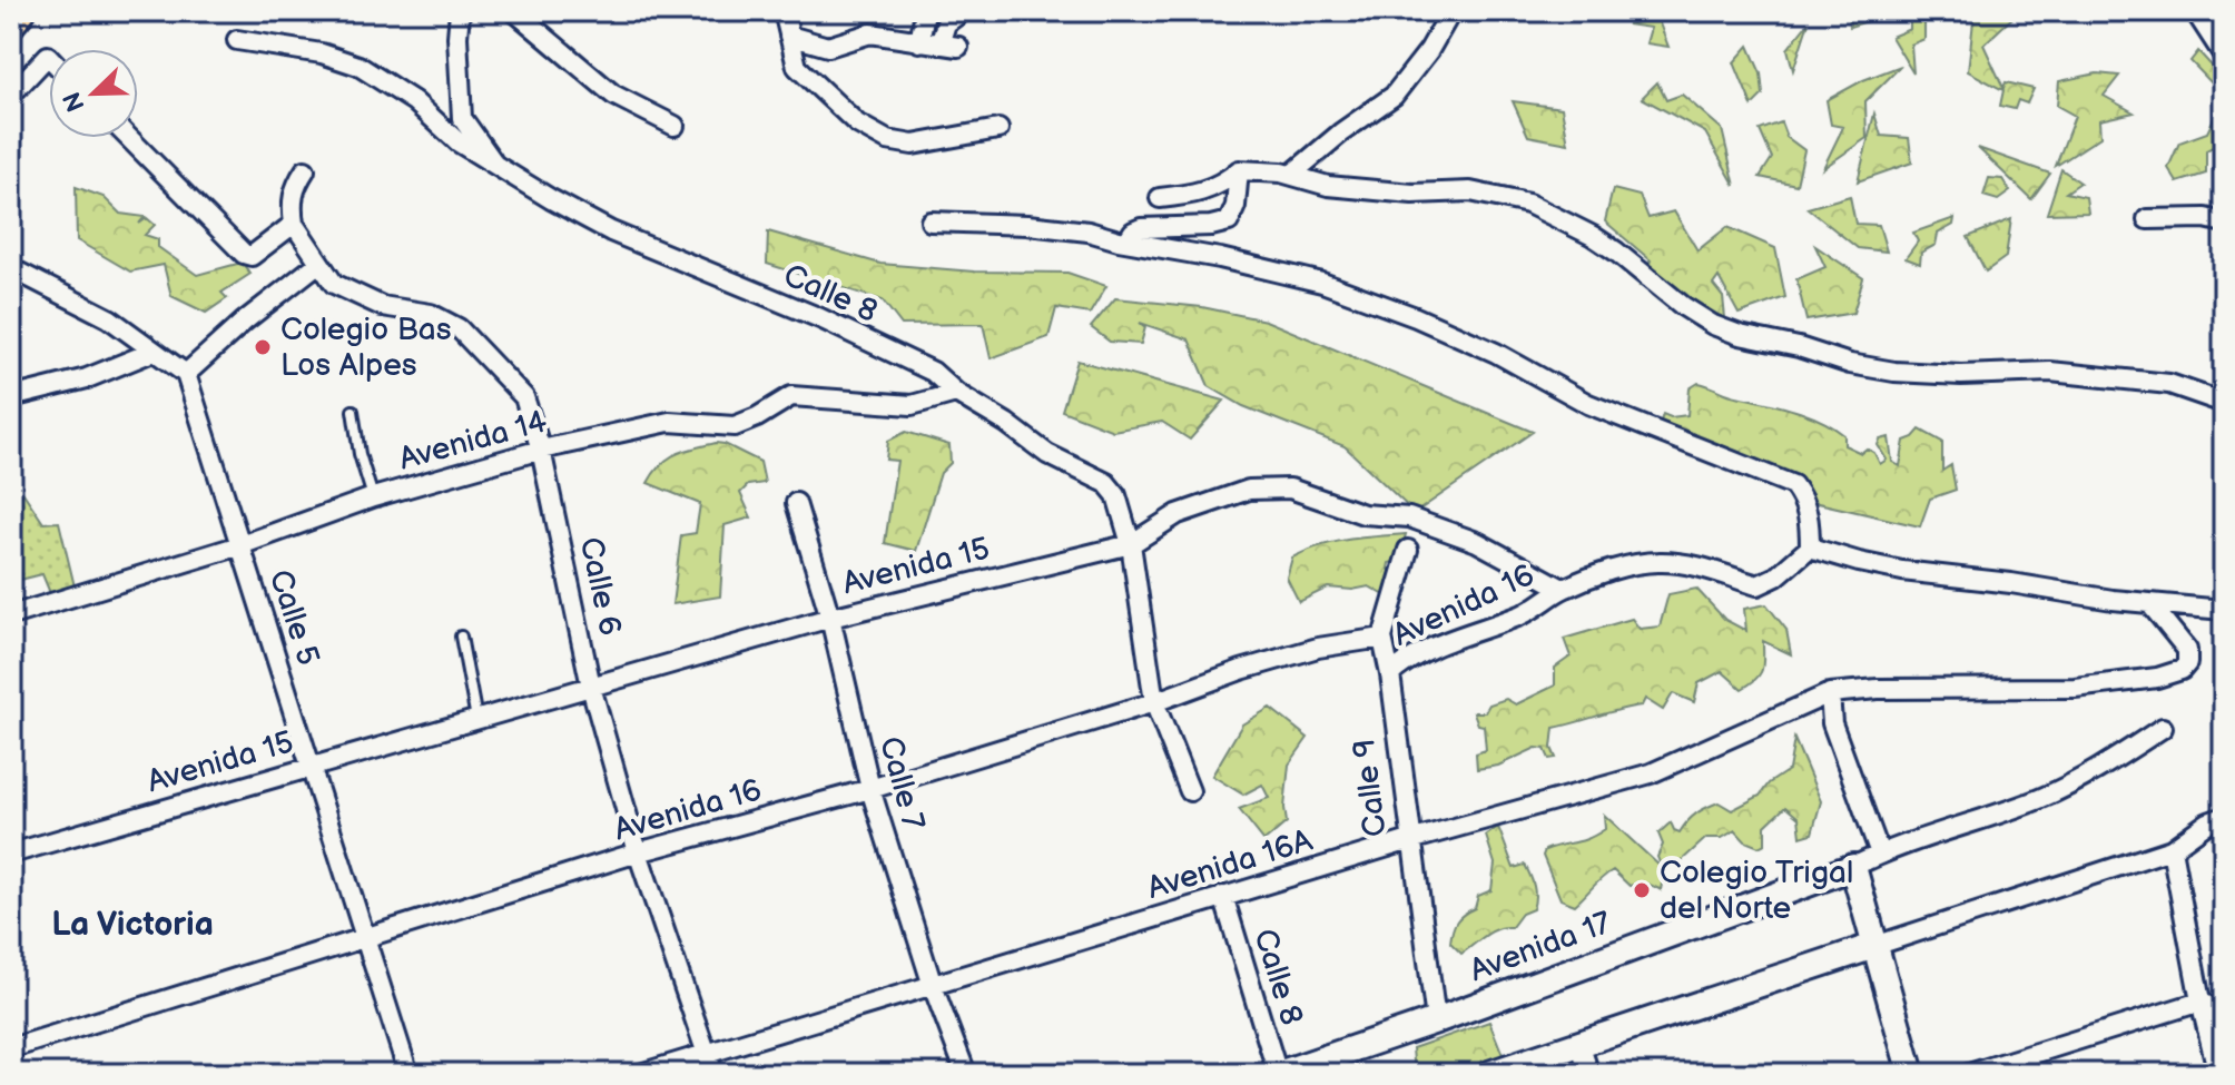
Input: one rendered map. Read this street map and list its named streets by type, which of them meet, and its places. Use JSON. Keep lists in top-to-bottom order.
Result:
{
  "streets": {
    "main road": ["Avenida 17"],
    "street": [
      "Calle 8",
      "Avenida 14",
      "Avenida 15",
      "Calle 6",
      "Avenida 16",
      "Calle 5",
      "Calle 7",
      "Calle 9",
      "Avenida 16A"
    ]
  },
  "crossings": [
    ["Calle 8", "Avenida 14"],
    ["Calle 8", "Avenida 15"],
    ["Calle 8", "Avenida 16"],
    ["Calle 8", "Avenida 16A"],
    ["Calle 8", "Avenida 17"],
    ["Avenida 14", "Calle 6"],
    ["Avenida 14", "Calle 5"],
    ["Avenida 15", "Calle 6"],
    ["Avenida 15", "Avenida 16"],
    ["Avenida 15", "Calle 5"],
    ["Avenida 15", "Calle 7"],
    ["Calle 6", "Avenida 16"],
    ["Calle 6", "Avenida 16A"],
    ["Avenida 16", "Calle 5"],
    ["Avenida 16", "Calle 7"],
    ["Avenida 16", "Calle 9"],
    ["Calle 7", "Avenida 16A"],
    ["Calle 9", "Avenida 16A"],
    ["Calle 9", "Avenida 17"]
  ],
  "districts": ["La Victoria"],
  "places": ["Colegio Bas Los Alpes", "Colegio Trigal del Norte"],
  "north": "bottom left"
}
